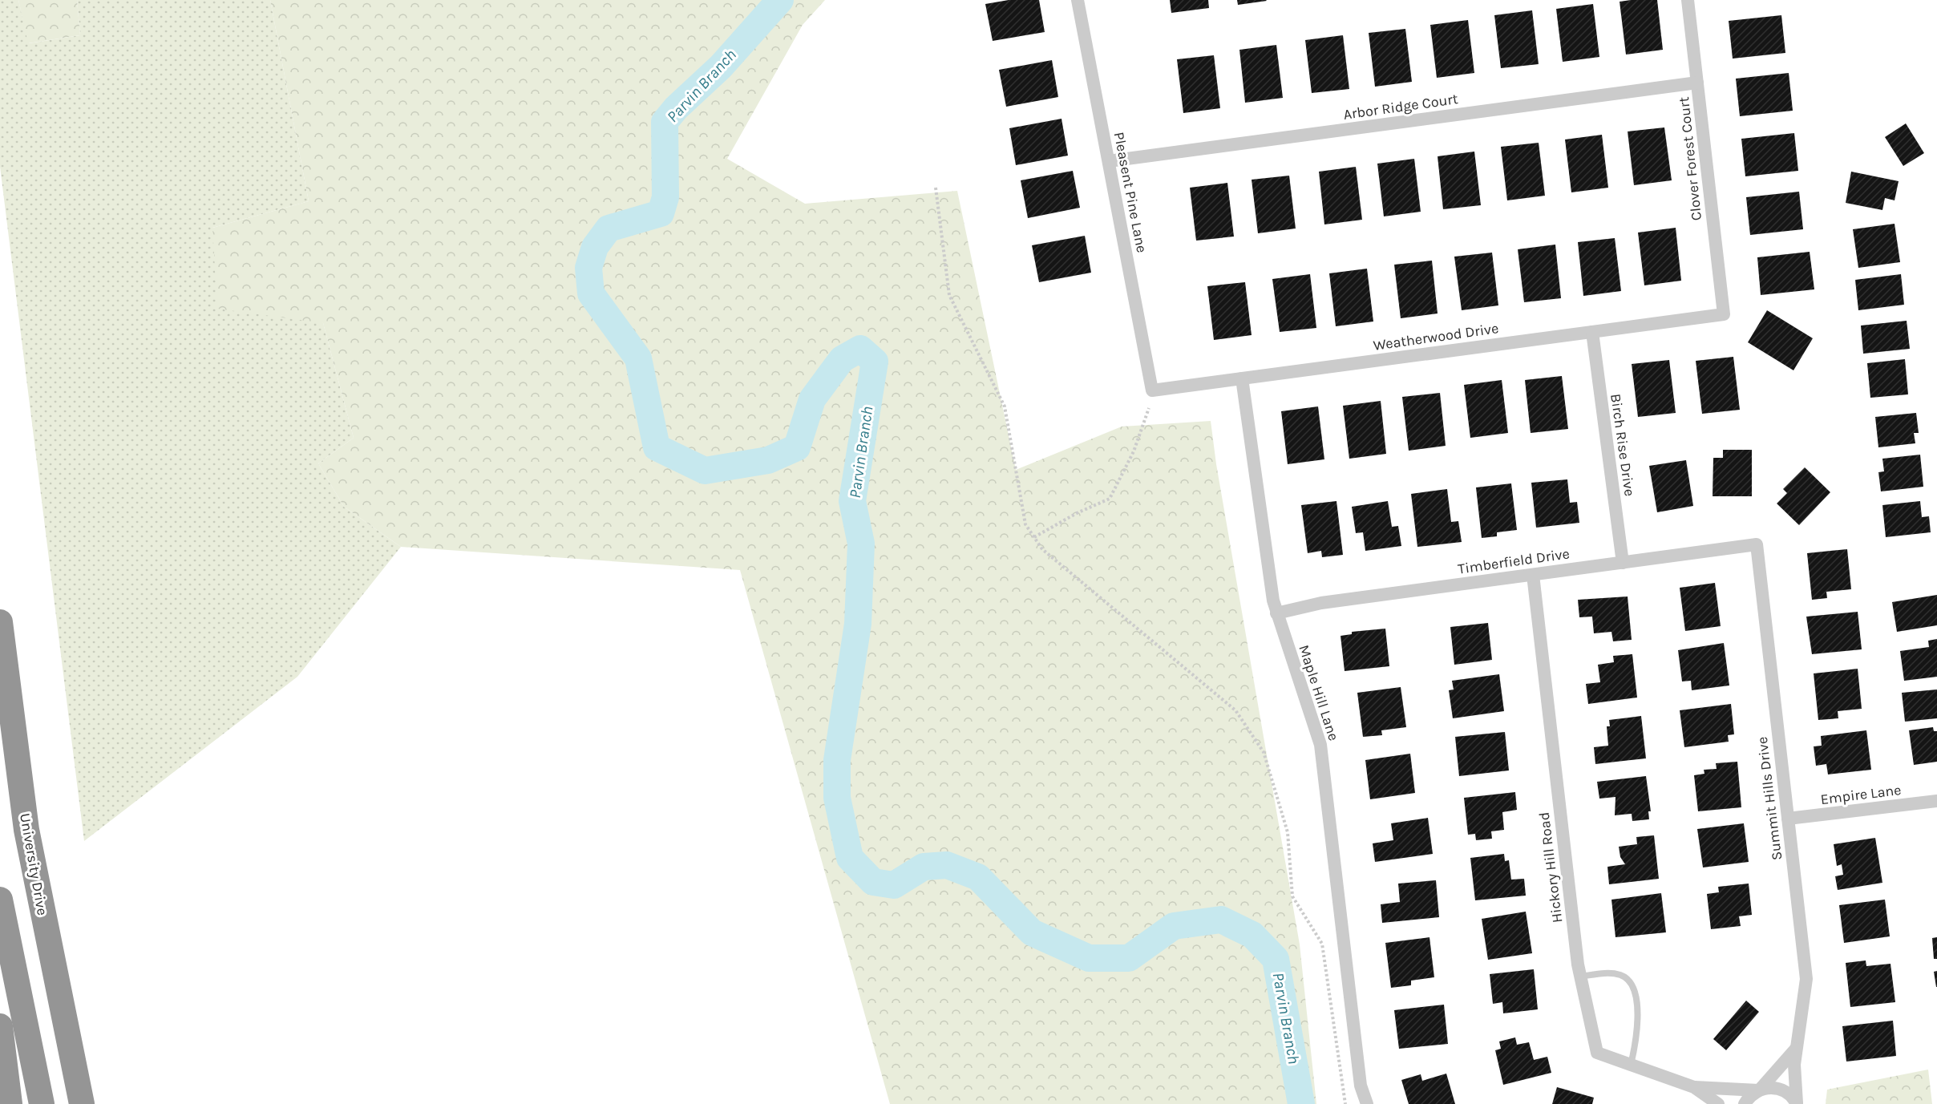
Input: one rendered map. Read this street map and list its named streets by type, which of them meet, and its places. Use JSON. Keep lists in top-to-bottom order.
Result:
{
  "streets": {
    "highway": ["University Drive"],
    "street": [
      "Arbor Ridge Court",
      "Clover Forest Court",
      "Pleasent Pine Lane",
      "Weatherwood Drive",
      "Birch Rise Drive",
      "Timberfield Drive",
      "Maple Hill Lane",
      "Empire Lane",
      "Summit Hills Drive",
      "Hickory Hill Road"
    ]
  },
  "crossings": [
    ["Arbor Ridge Court", "Clover Forest Court"],
    ["Arbor Ridge Court", "Pleasent Pine Lane"],
    ["Clover Forest Court", "Weatherwood Drive"],
    ["Pleasent Pine Lane", "Weatherwood Drive"],
    ["Weatherwood Drive", "Birch Rise Drive"],
    ["Weatherwood Drive", "Maple Hill Lane"],
    ["Birch Rise Drive", "Timberfield Drive"],
    ["Timberfield Drive", "Maple Hill Lane"],
    ["Timberfield Drive", "Summit Hills Drive"],
    ["Timberfield Drive", "Hickory Hill Road"],
    ["Empire Lane", "Summit Hills Drive"],
    ["Summit Hills Drive", "Hickory Hill Road"]
  ],
  "water": ["Parvin Branch"]
}
